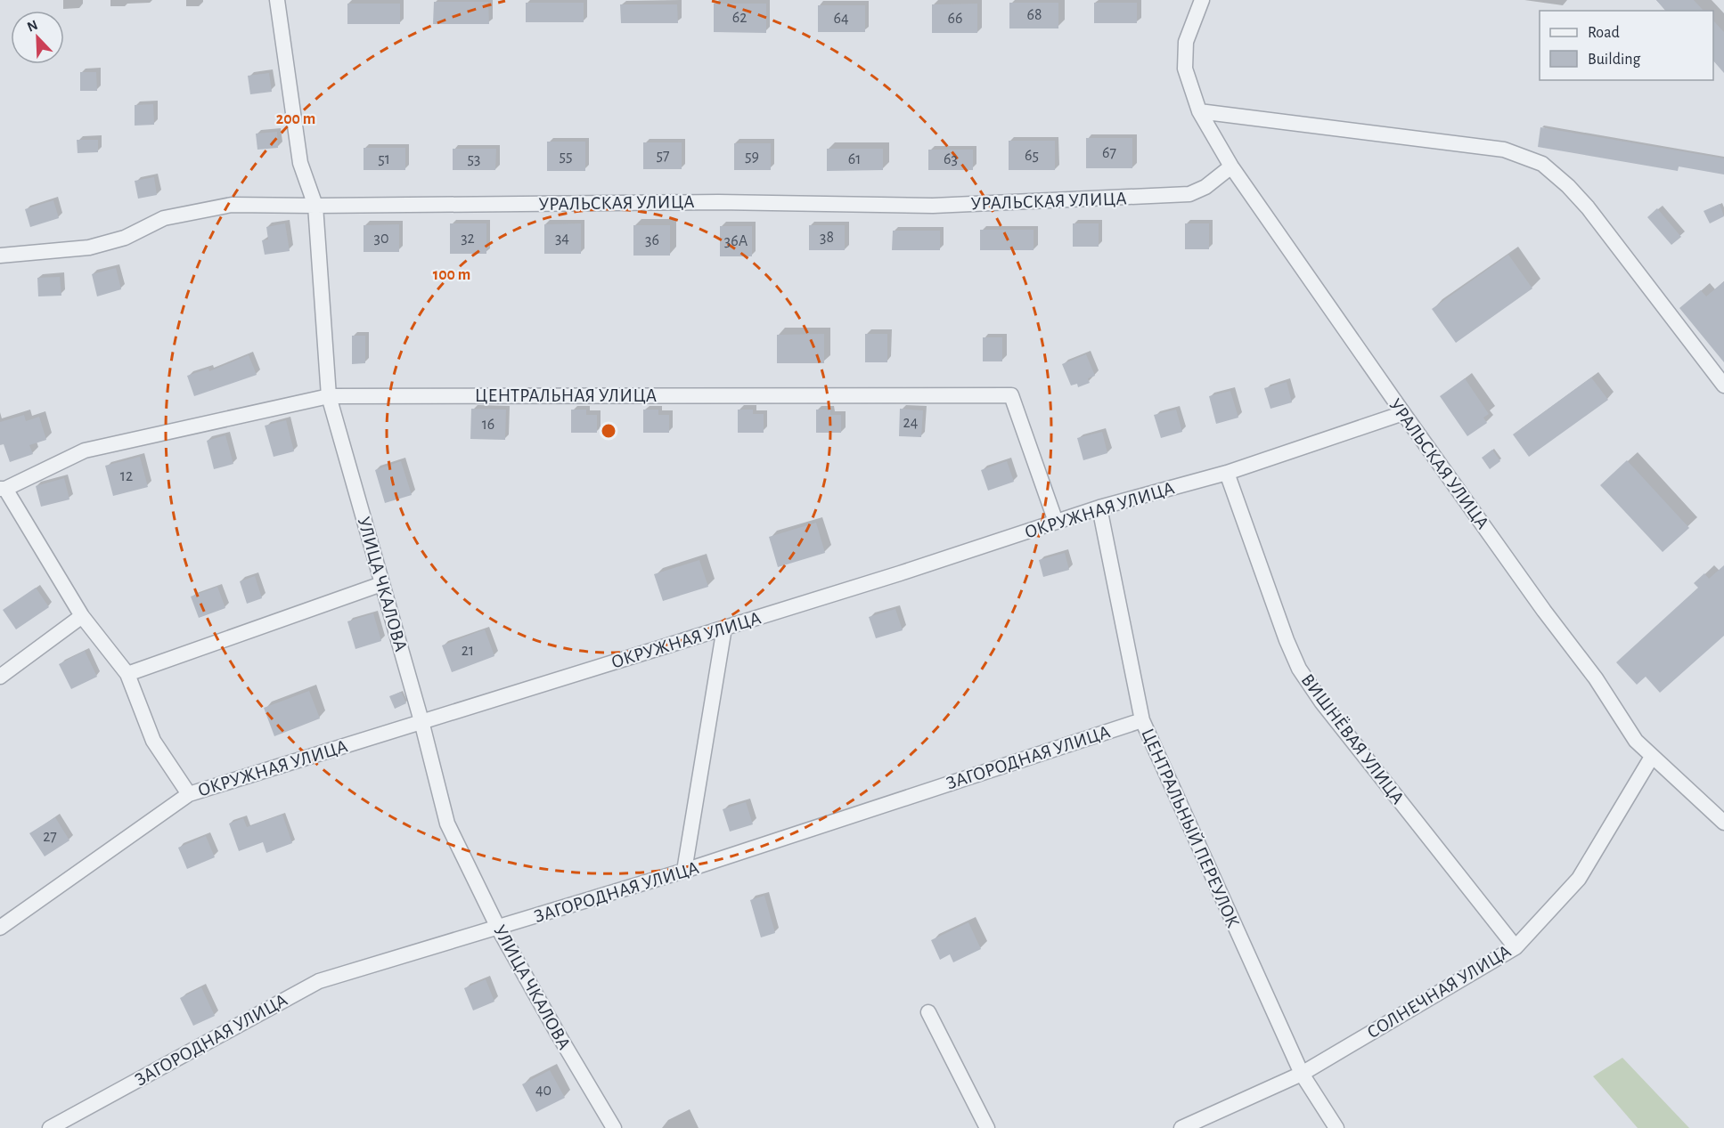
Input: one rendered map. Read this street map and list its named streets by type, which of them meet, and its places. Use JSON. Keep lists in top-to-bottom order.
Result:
{
  "streets": {
    "street": [
      "УРАЛЬСКАЯ УЛИЦА",
      "ЦЕНТРАЛЬНАЯ УЛИЦА",
      "ОКРУЖНАЯ УЛИЦА",
      "УЛИЦА ЧКАЛОВА",
      "ВИШНЁВАЯ УЛИЦА",
      "ЗАГОРОДНАЯ УЛИЦА",
      "ЦЕНТРАЛЬНЫЙ ПЕРЕУЛОК",
      "СОЛНЕЧНАЯ УЛИЦА"
    ]
  },
  "crossings": [
    ["УРАЛЬСКАЯ УЛИЦА", "ОКРУЖНАЯ УЛИЦА"],
    ["УРАЛЬСКАЯ УЛИЦА", "УЛИЦА ЧКАЛОВА"],
    ["УРАЛЬСКАЯ УЛИЦА", "СОЛНЕЧНАЯ УЛИЦА"],
    ["ЦЕНТРАЛЬНАЯ УЛИЦА", "ОКРУЖНАЯ УЛИЦА"],
    ["ЦЕНТРАЛЬНАЯ УЛИЦА", "УЛИЦА ЧКАЛОВА"],
    ["ОКРУЖНАЯ УЛИЦА", "УЛИЦА ЧКАЛОВА"],
    ["ОКРУЖНАЯ УЛИЦА", "ВИШНЁВАЯ УЛИЦА"],
    ["ОКРУЖНАЯ УЛИЦА", "ЦЕНТРАЛЬНЫЙ ПЕРЕУЛОК"],
    ["УЛИЦА ЧКАЛОВА", "ЗАГОРОДНАЯ УЛИЦА"],
    ["ВИШНЁВАЯ УЛИЦА", "СОЛНЕЧНАЯ УЛИЦА"],
    ["ЗАГОРОДНАЯ УЛИЦА", "ЦЕНТРАЛЬНЫЙ ПЕРЕУЛОК"],
    ["ЦЕНТРАЛЬНЫЙ ПЕРЕУЛОК", "СОЛНЕЧНАЯ УЛИЦА"]
  ],
  "house_numbers": [
    "68",
    "62",
    "64",
    "66",
    "67",
    "57",
    "65",
    "55",
    "59",
    "51",
    "53",
    "61",
    "63",
    "38",
    "30",
    "32",
    "34",
    "36",
    "36А",
    "24",
    "16",
    "12",
    "21",
    "27",
    "40"
  ],
  "legend": ["Road", "Building"],
  "north": "top left",
  "rings": ["200 m", "100 m"]
}
